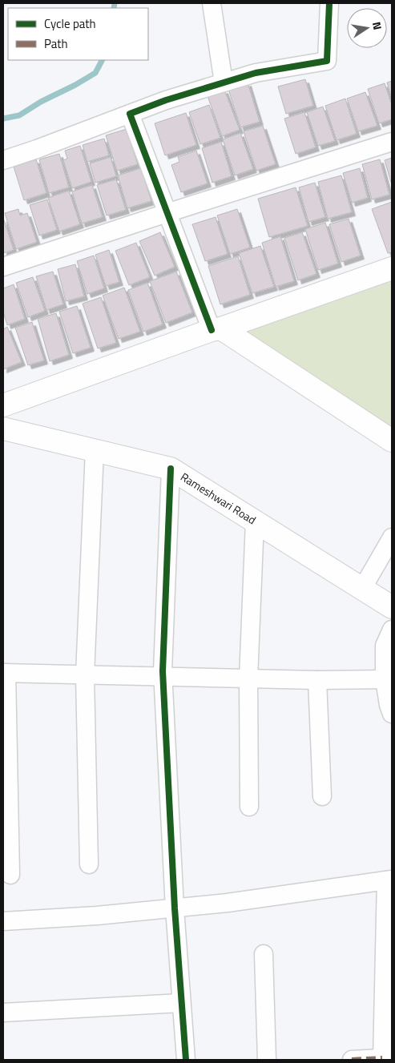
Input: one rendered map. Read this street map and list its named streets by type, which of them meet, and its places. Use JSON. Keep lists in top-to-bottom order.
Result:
{
  "streets": {
    "street": ["Rameshwari Road"]
  },
  "legend": ["Cycle path", "Path"],
  "north": "right"
}
